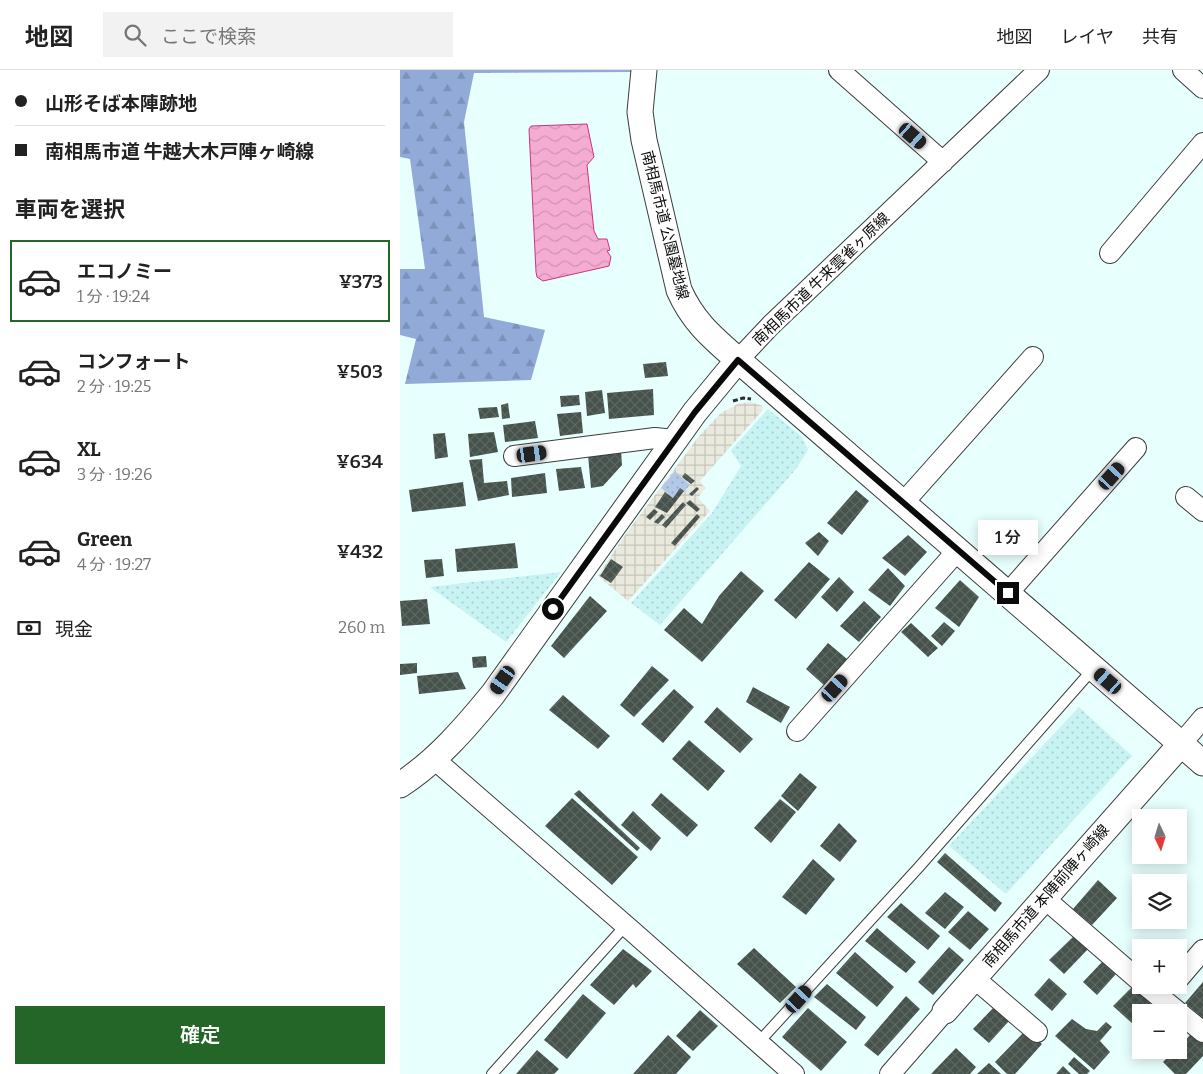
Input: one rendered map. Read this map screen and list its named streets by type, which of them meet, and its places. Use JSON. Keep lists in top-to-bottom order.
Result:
{
  "streets": {
    "street": ["南相馬市道 公園墓地線", "南相馬市道 牛来雲雀ヶ原線", "南相馬市道 本陣前陣ヶ崎線"]
  },
  "crossings": [
    ["南相馬市道 公園墓地線", "南相馬市道 牛来雲雀ヶ原線"],
    ["南相馬市道 公園墓地線", "南相馬市道 本陣前陣ヶ崎線"]
  ],
  "north": "bottom",
  "page": {
    "header": "地図",
    "search": "ここで検索",
    "nav": ["地図", "レイヤ", "共有"],
    "banner": ["山形そば本陣跡地", "南相馬市道 牛越大木戸陣ヶ崎線"],
    "heading": "車両を選択",
    "list": [
      {
        "name": "エコノミー",
        "note": "1 分 · 19:24",
        "value": "¥373"
      },
      {
        "name": "コンフォート",
        "note": "2 分 · 19:25",
        "value": "¥503"
      },
      {
        "name": "XL",
        "note": "3 分 · 19:26",
        "value": "¥634"
      },
      {
        "name": "Green",
        "note": "4 分 · 19:27",
        "value": "¥432"
      }
    ],
    "bubble": "1 分",
    "pay": ["現金", "260 m"],
    "map_buttons": ["+", "−"],
    "buttons": "確定"
  }
}
